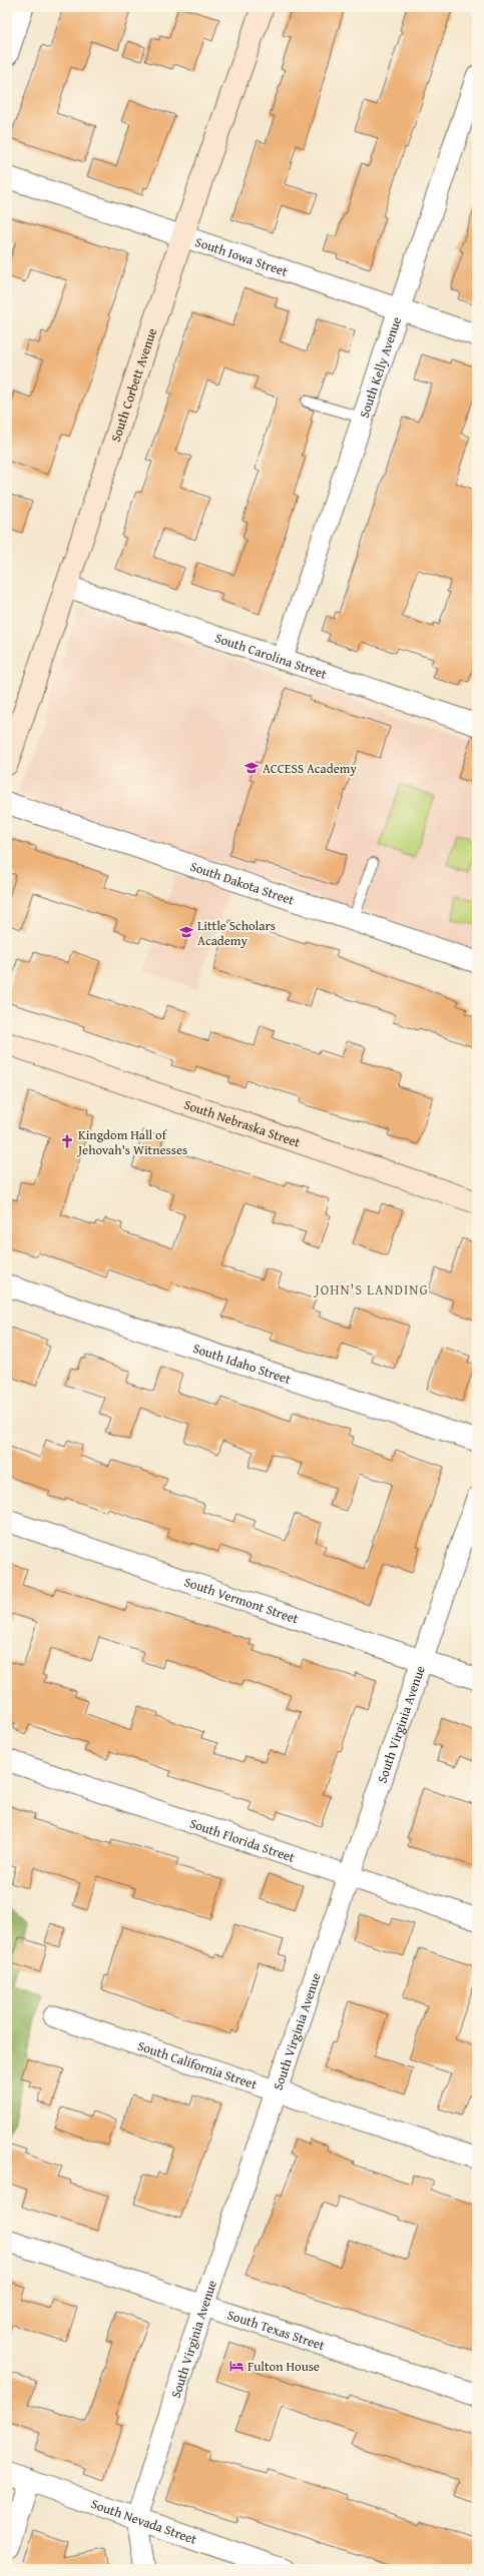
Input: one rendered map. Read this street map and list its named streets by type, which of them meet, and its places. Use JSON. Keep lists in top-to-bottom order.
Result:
{
  "streets": {
    "street": [
      "South Iowa Street",
      "South Kelly Avenue",
      "South Corbett Avenue",
      "South Carolina Street",
      "South Dakota Street",
      "South Nebraska Street",
      "South Idaho Street",
      "South Vermont Street",
      "South Virginia Avenue",
      "South Florida Street",
      "South California Street",
      "South Texas Street",
      "South Nevada Street"
    ]
  },
  "crossings": [
    ["South Iowa Street", "South Kelly Avenue"],
    ["South Iowa Street", "South Corbett Avenue"],
    ["South Kelly Avenue", "South Carolina Street"],
    ["South Corbett Avenue", "South Carolina Street"],
    ["South Vermont Street", "South Virginia Avenue"],
    ["South Virginia Avenue", "South Florida Street"],
    ["South Virginia Avenue", "South California Street"],
    ["South Virginia Avenue", "South Texas Street"],
    ["South Virginia Avenue", "South Nevada Street"]
  ],
  "districts": ["JOHN'S LANDING"],
  "places": {
    "school or university": ["ACCESS Academy", "Little Scholars Academy"],
    "church": ["Kingdom Hall of Jehovah's Witnesses"],
    "hotel": ["Fulton House"]
  }
}
